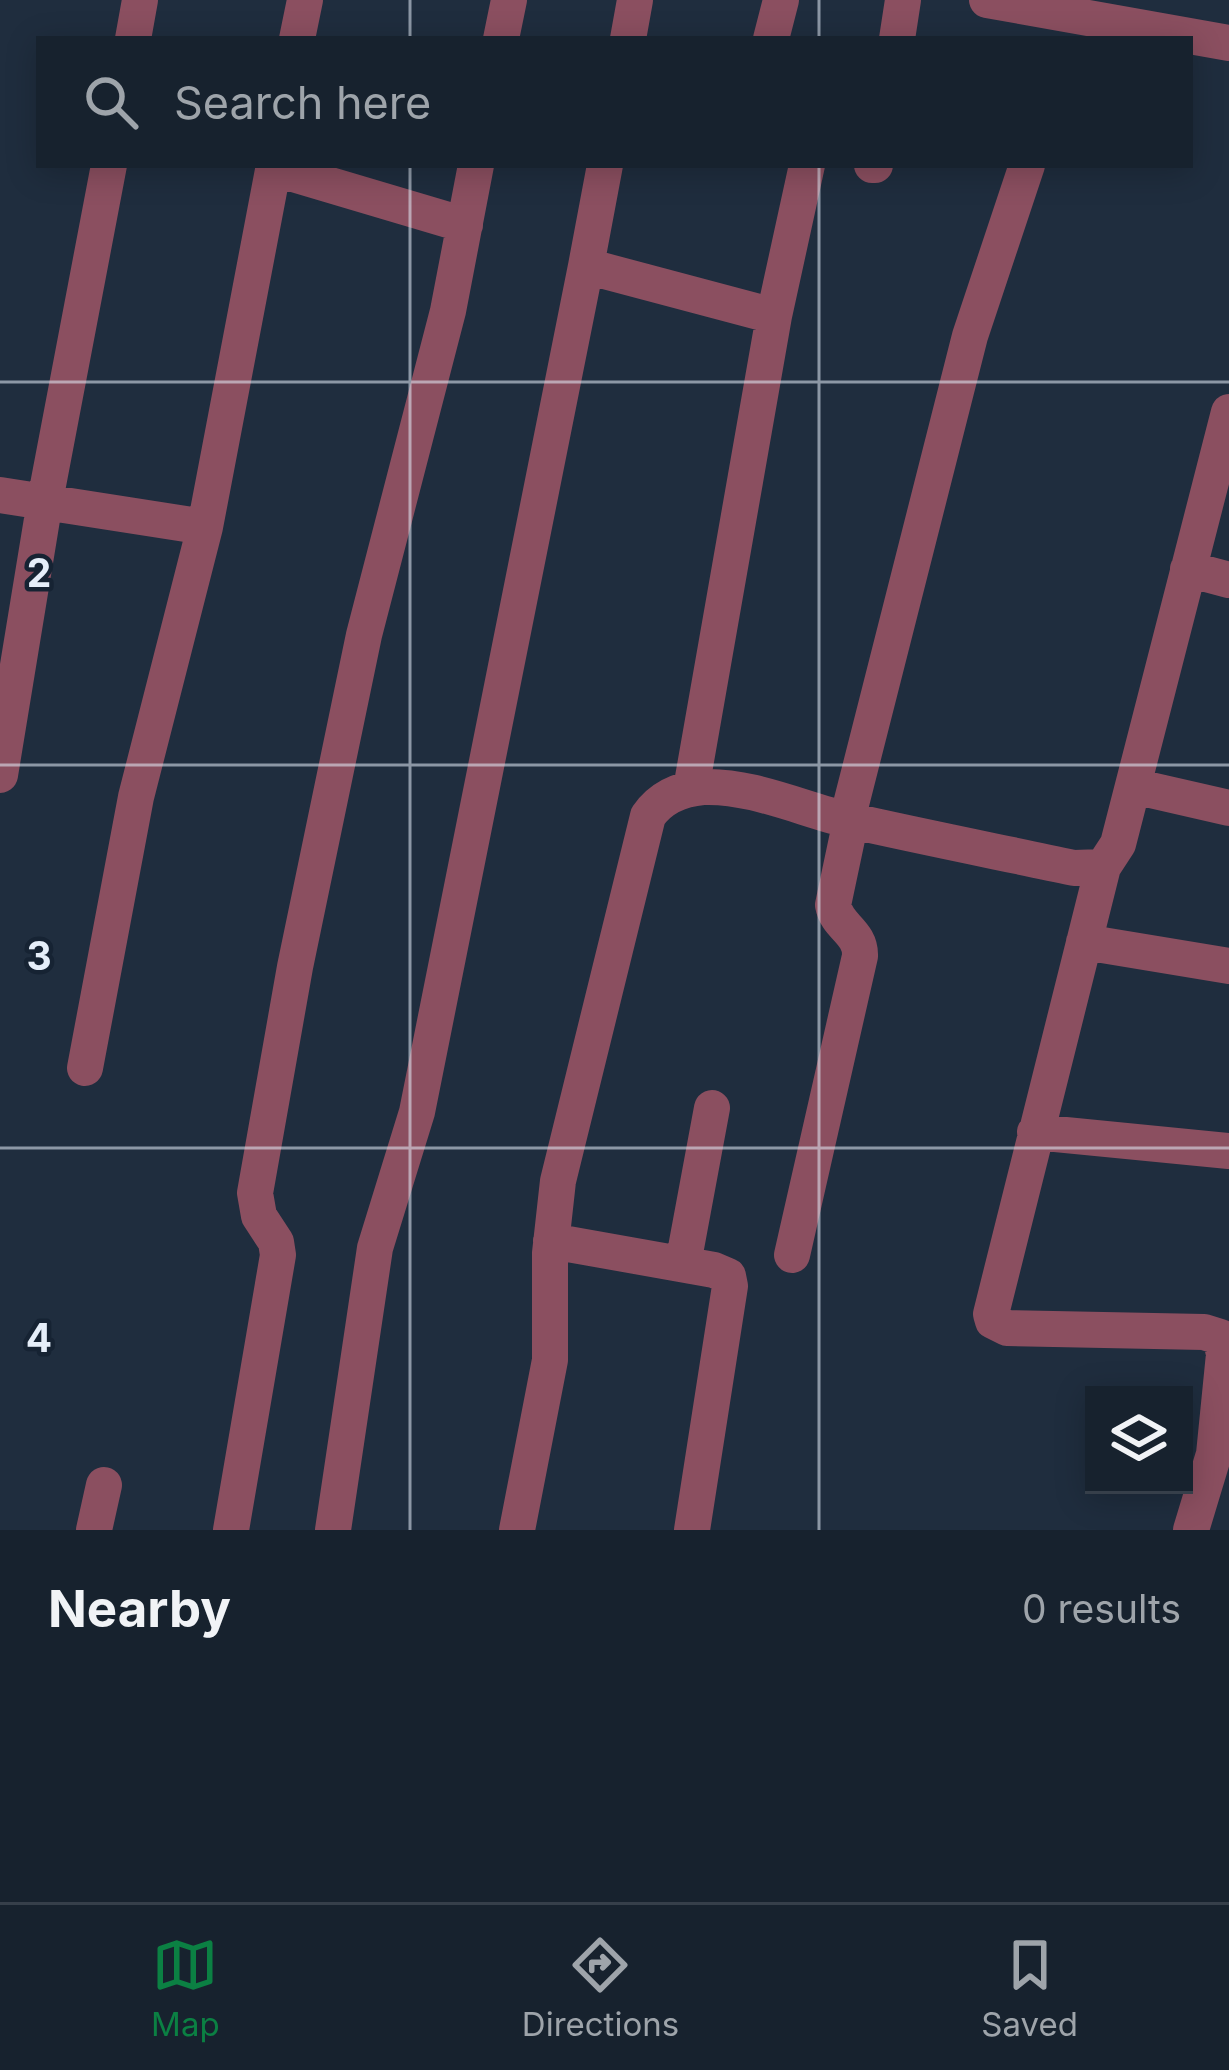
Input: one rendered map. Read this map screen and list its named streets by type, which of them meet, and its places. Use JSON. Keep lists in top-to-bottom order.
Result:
{
  "page": {
    "search": "Search here",
    "heading": ["Nearby", "0 results"],
    "nav": ["Map", "Directions", "Saved"]
  },
  "grid": {
    "rows": ["2", "3", "4"]
  }
}
